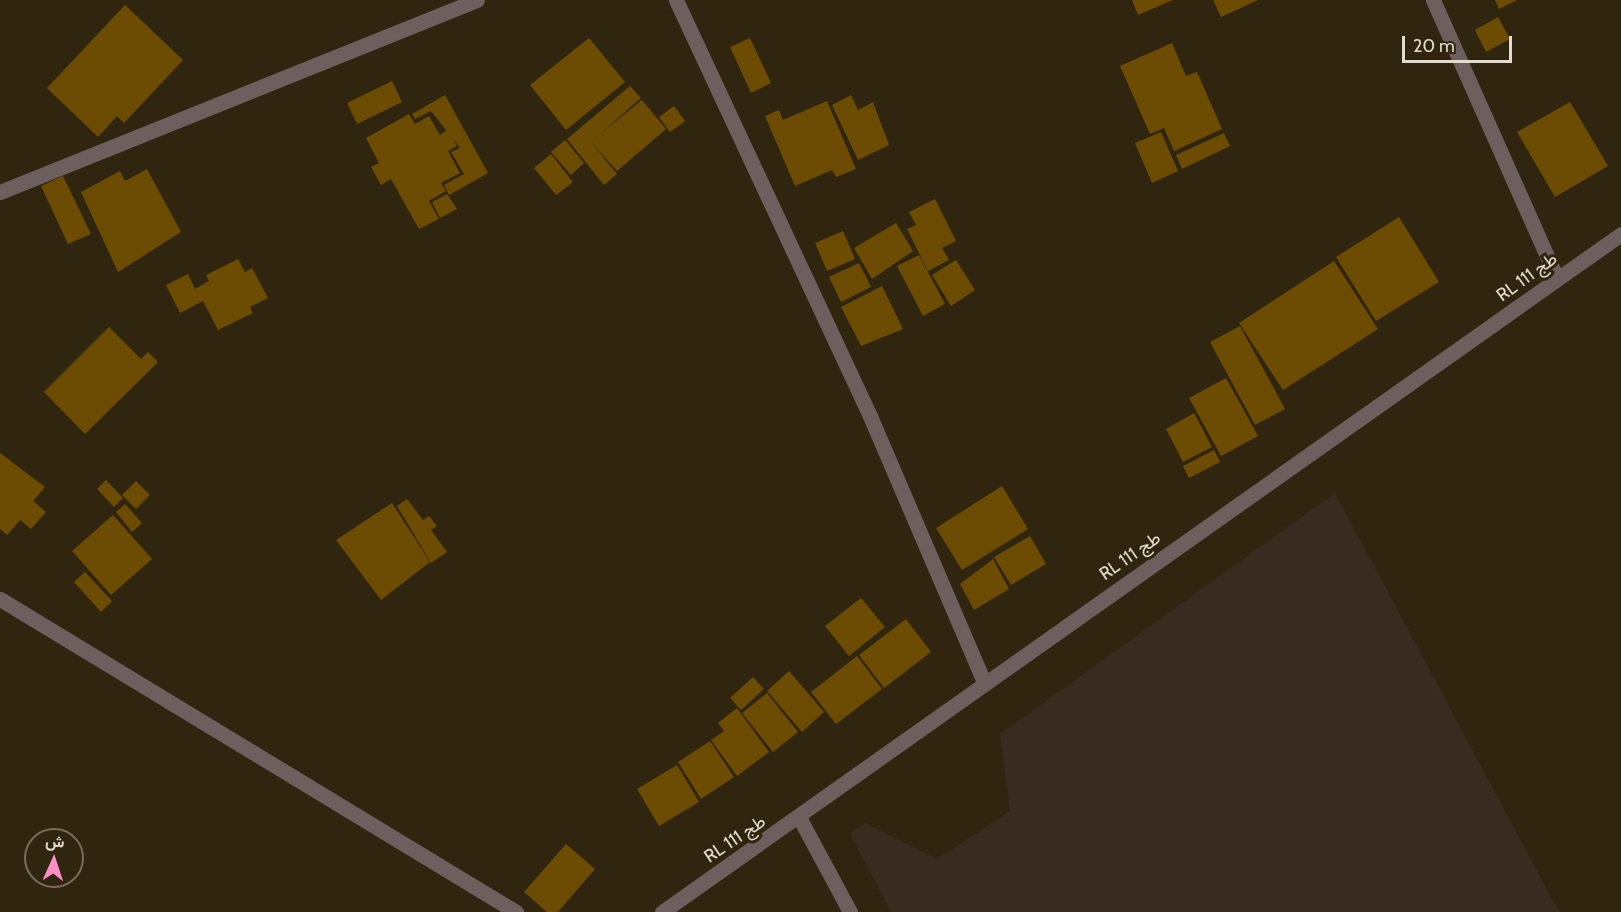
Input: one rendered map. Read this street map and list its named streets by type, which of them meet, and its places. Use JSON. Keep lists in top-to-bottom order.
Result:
{
  "streets": {
    "street": ["RL طج 111"]
  },
  "scale_bar": "20 m",
  "north": "top"
}
